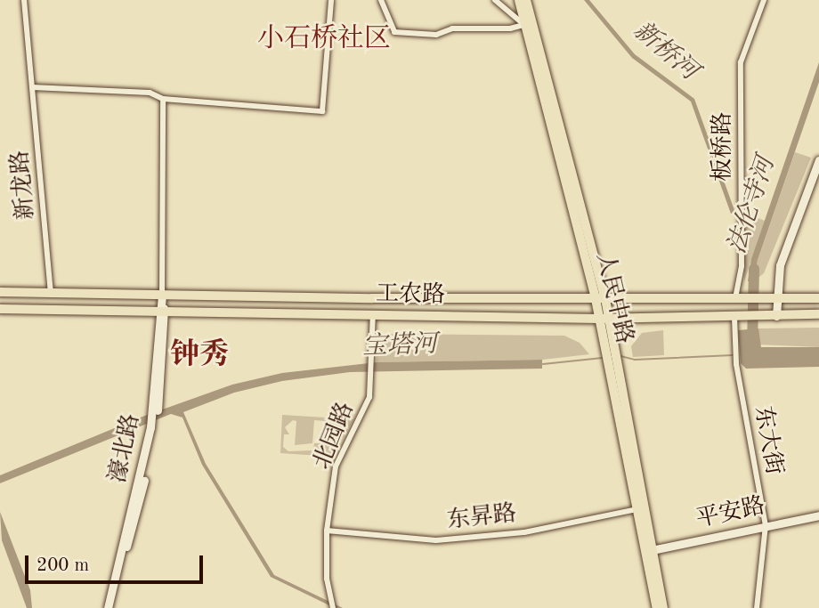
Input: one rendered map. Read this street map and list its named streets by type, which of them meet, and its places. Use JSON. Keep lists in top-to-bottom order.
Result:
{
  "streets": {
    "main road": ["工农路", "人民中路"],
    "street": [
      "板桥路",
      "新龙路",
      "北园路",
      "东大街",
      "濠北路",
      "平安路",
      "东昇路"
    ]
  },
  "crossings": [
    ["板桥路", "工农路"],
    ["新龙路", "工农路"],
    ["工农路", "人民中路"],
    ["工农路", "北园路"],
    ["工农路", "东大街"],
    ["工农路", "濠北路"],
    ["人民中路", "平安路"],
    ["人民中路", "东昇路"],
    ["北园路", "东昇路"],
    ["东大街", "平安路"]
  ],
  "districts": ["小石桥社区", "钟秀"],
  "water": ["新桥河", "法伦寺河", "宝塔河"],
  "scale_bar": "200 m"
}
